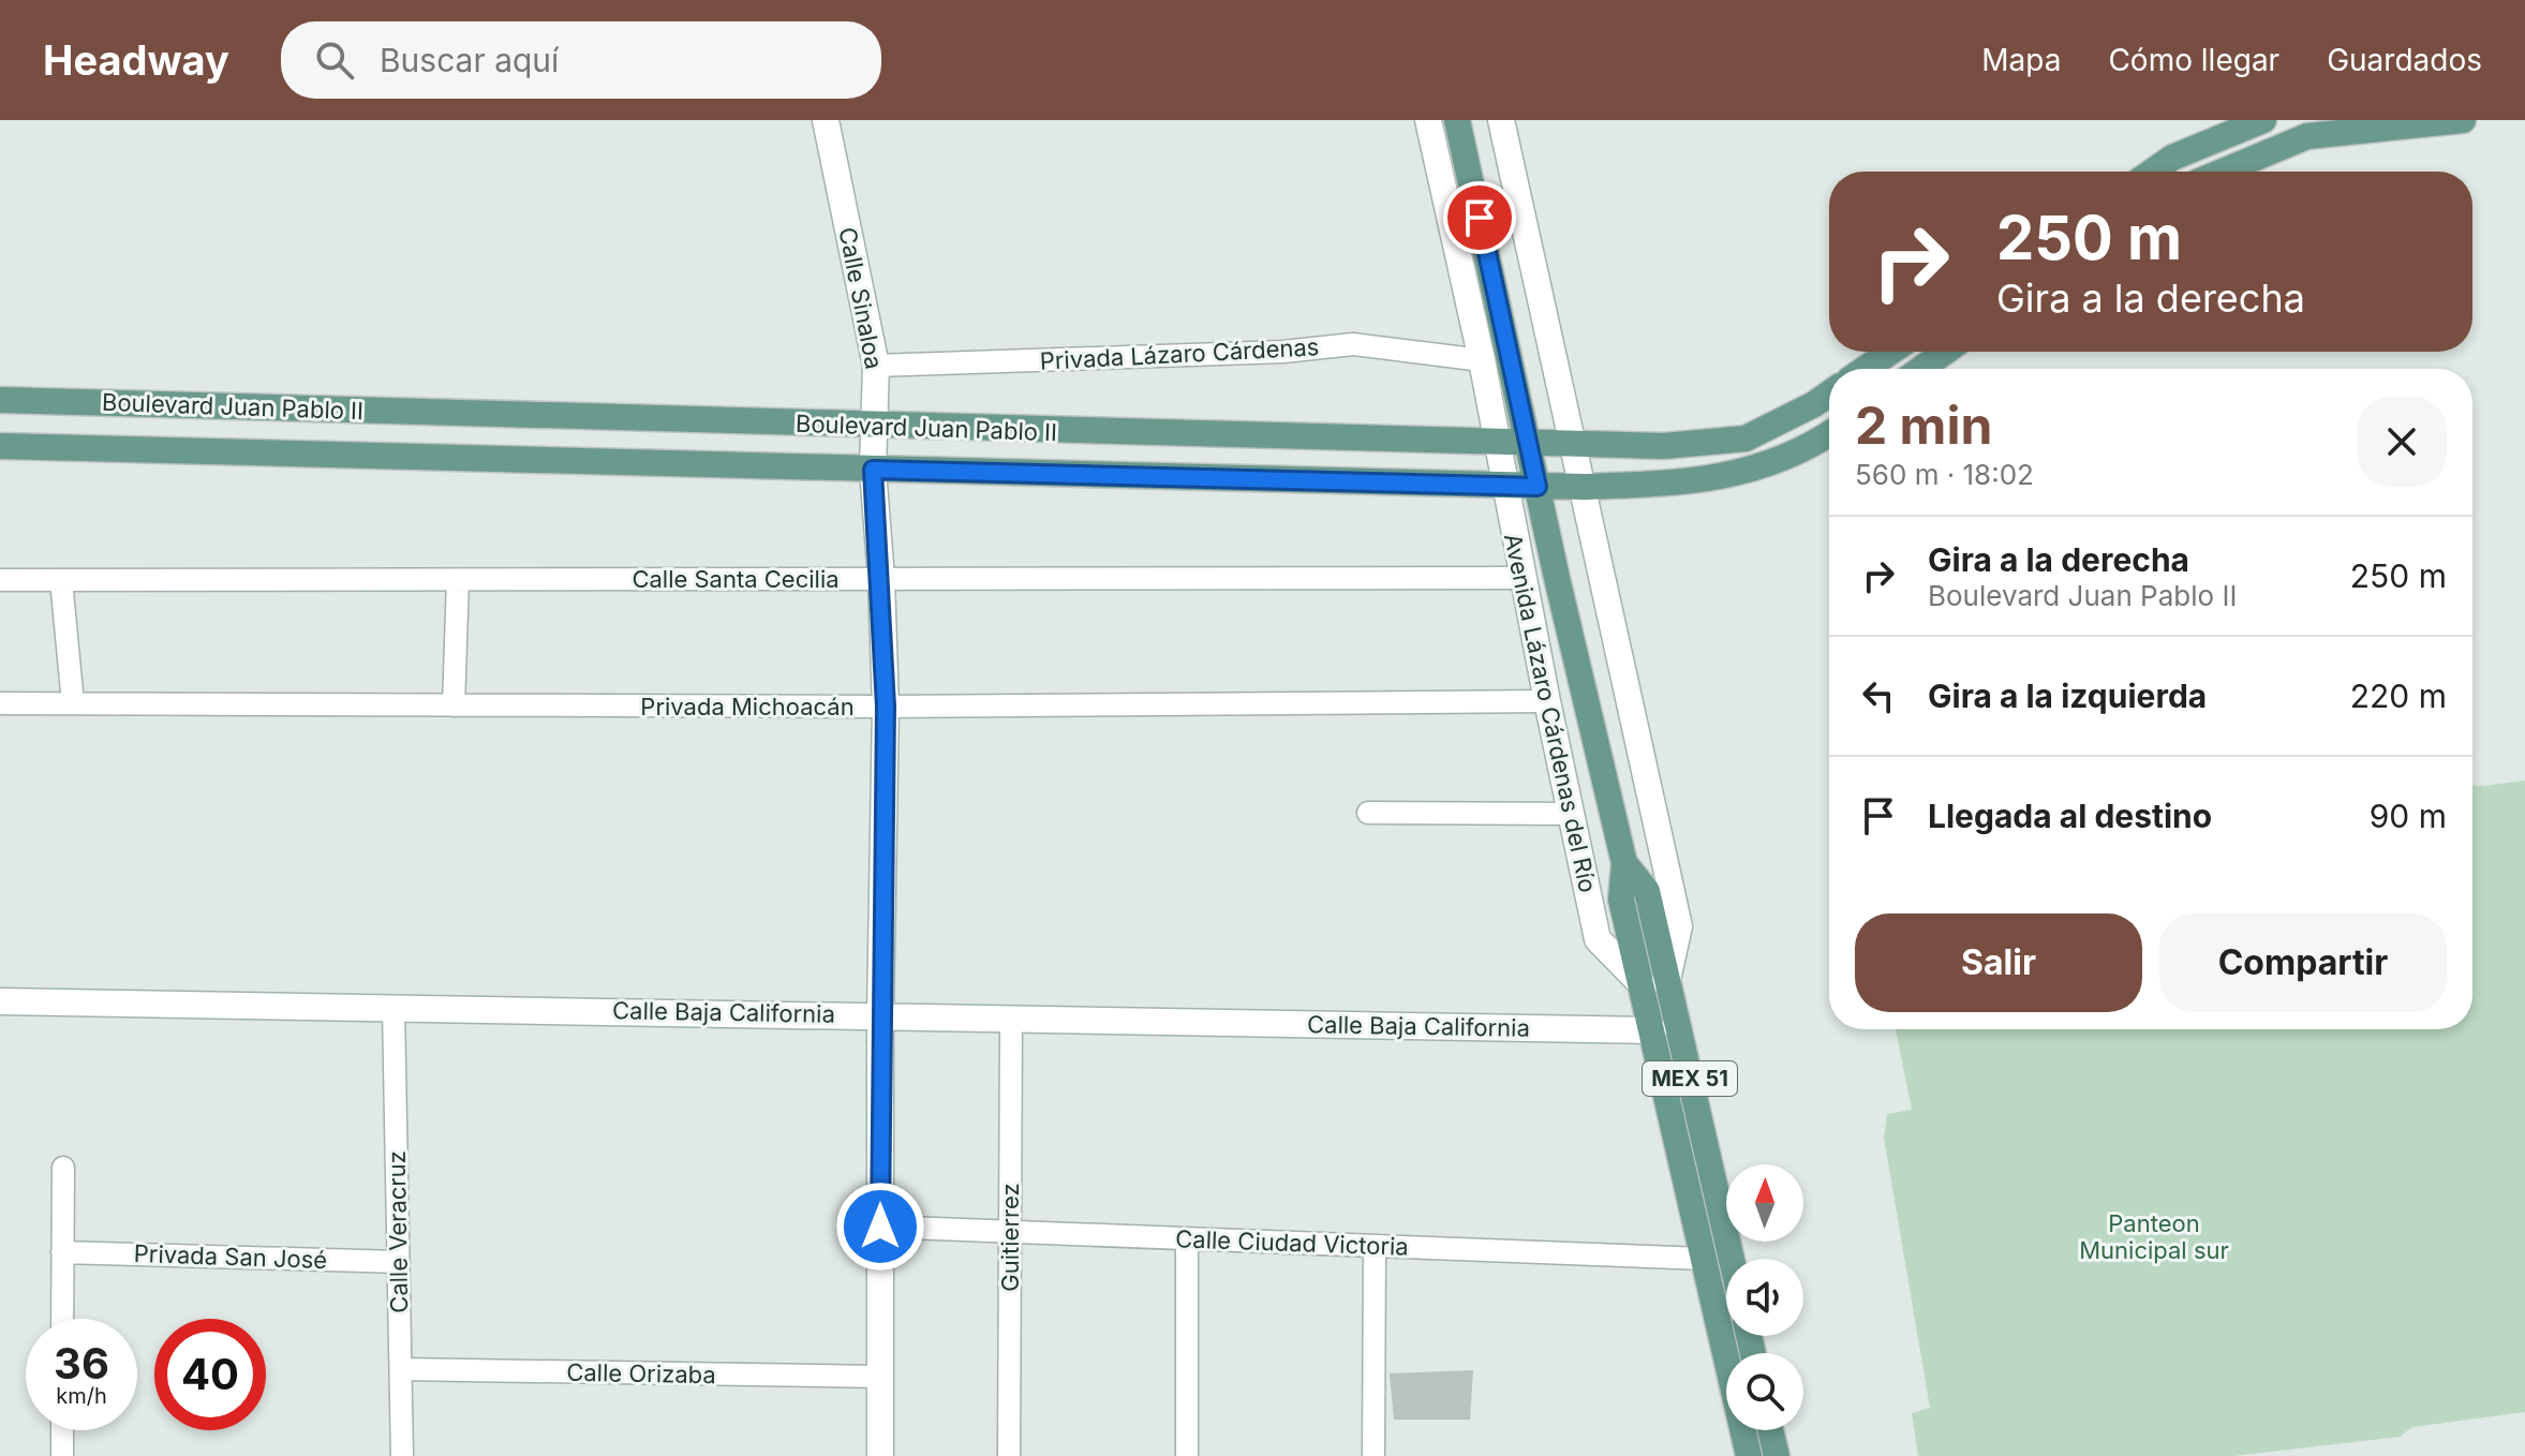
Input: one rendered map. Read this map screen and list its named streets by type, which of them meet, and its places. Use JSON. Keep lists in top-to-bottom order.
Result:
{
  "streets": {
    "main road": ["Boulevard Juan Pablo II", "Avenida Lázaro Cárdenas del Río", "MEX 51"],
    "street": [
      "Calle Sinaloa",
      "Privada Lázaro Cárdenas",
      "Calle Santa Cecilia",
      "Privada Michoacán",
      "Calle Baja California",
      "Calle Veracruz",
      "Guitierrez",
      "Calle Ciudad Victoria",
      "Privada San José",
      "Calle Orizaba"
    ]
  },
  "crossings": [
    ["Calle Sinaloa", "Privada Lázaro Cárdenas"],
    ["Calle Sinaloa", "Boulevard Juan Pablo II"],
    ["Calle Sinaloa", "Calle Santa Cecilia"],
    ["Calle Sinaloa", "Privada Michoacán"],
    ["Calle Sinaloa", "Calle Baja California"],
    ["Calle Sinaloa", "Calle Ciudad Victoria"],
    ["Calle Sinaloa", "Calle Orizaba"],
    ["Privada Lázaro Cárdenas", "Avenida Lázaro Cárdenas del Río"],
    ["Boulevard Juan Pablo II", "Avenida Lázaro Cárdenas del Río"],
    ["Calle Santa Cecilia", "Avenida Lázaro Cárdenas del Río"],
    ["Privada Michoacán", "Avenida Lázaro Cárdenas del Río"],
    ["Avenida Lázaro Cárdenas del Río", "Calle Baja California"],
    ["Avenida Lázaro Cárdenas del Río", "Calle Ciudad Victoria"],
    ["Calle Baja California", "Calle Veracruz"],
    ["Calle Baja California", "Guitierrez"],
    ["Calle Veracruz", "Privada San José"],
    ["Calle Veracruz", "Calle Orizaba"],
    ["Guitierrez", "Calle Ciudad Victoria"]
  ],
  "parks": ["Panteon Municipal sur"],
  "north": "top",
  "page": {
    "header": "Headway",
    "search": "Buscar aquí",
    "nav": ["Mapa", "Cómo llegar", "Guardados"],
    "turn": ["250 m", "Gira a la derecha"],
    "heading": ["2 min", "560 m · 18:02"],
    "list": [
      {
        "name": "Gira a la derecha",
        "note": "Boulevard Juan Pablo II",
        "value": "250 m"
      },
      {
        "name": "Gira a la izquierda",
        "value": "220 m"
      },
      {
        "name": "Llegada al destino",
        "value": "90 m"
      }
    ],
    "buttons": ["Salir", "Compartir"],
    "speed": "36 km/h",
    "limit": "40"
  }
}
